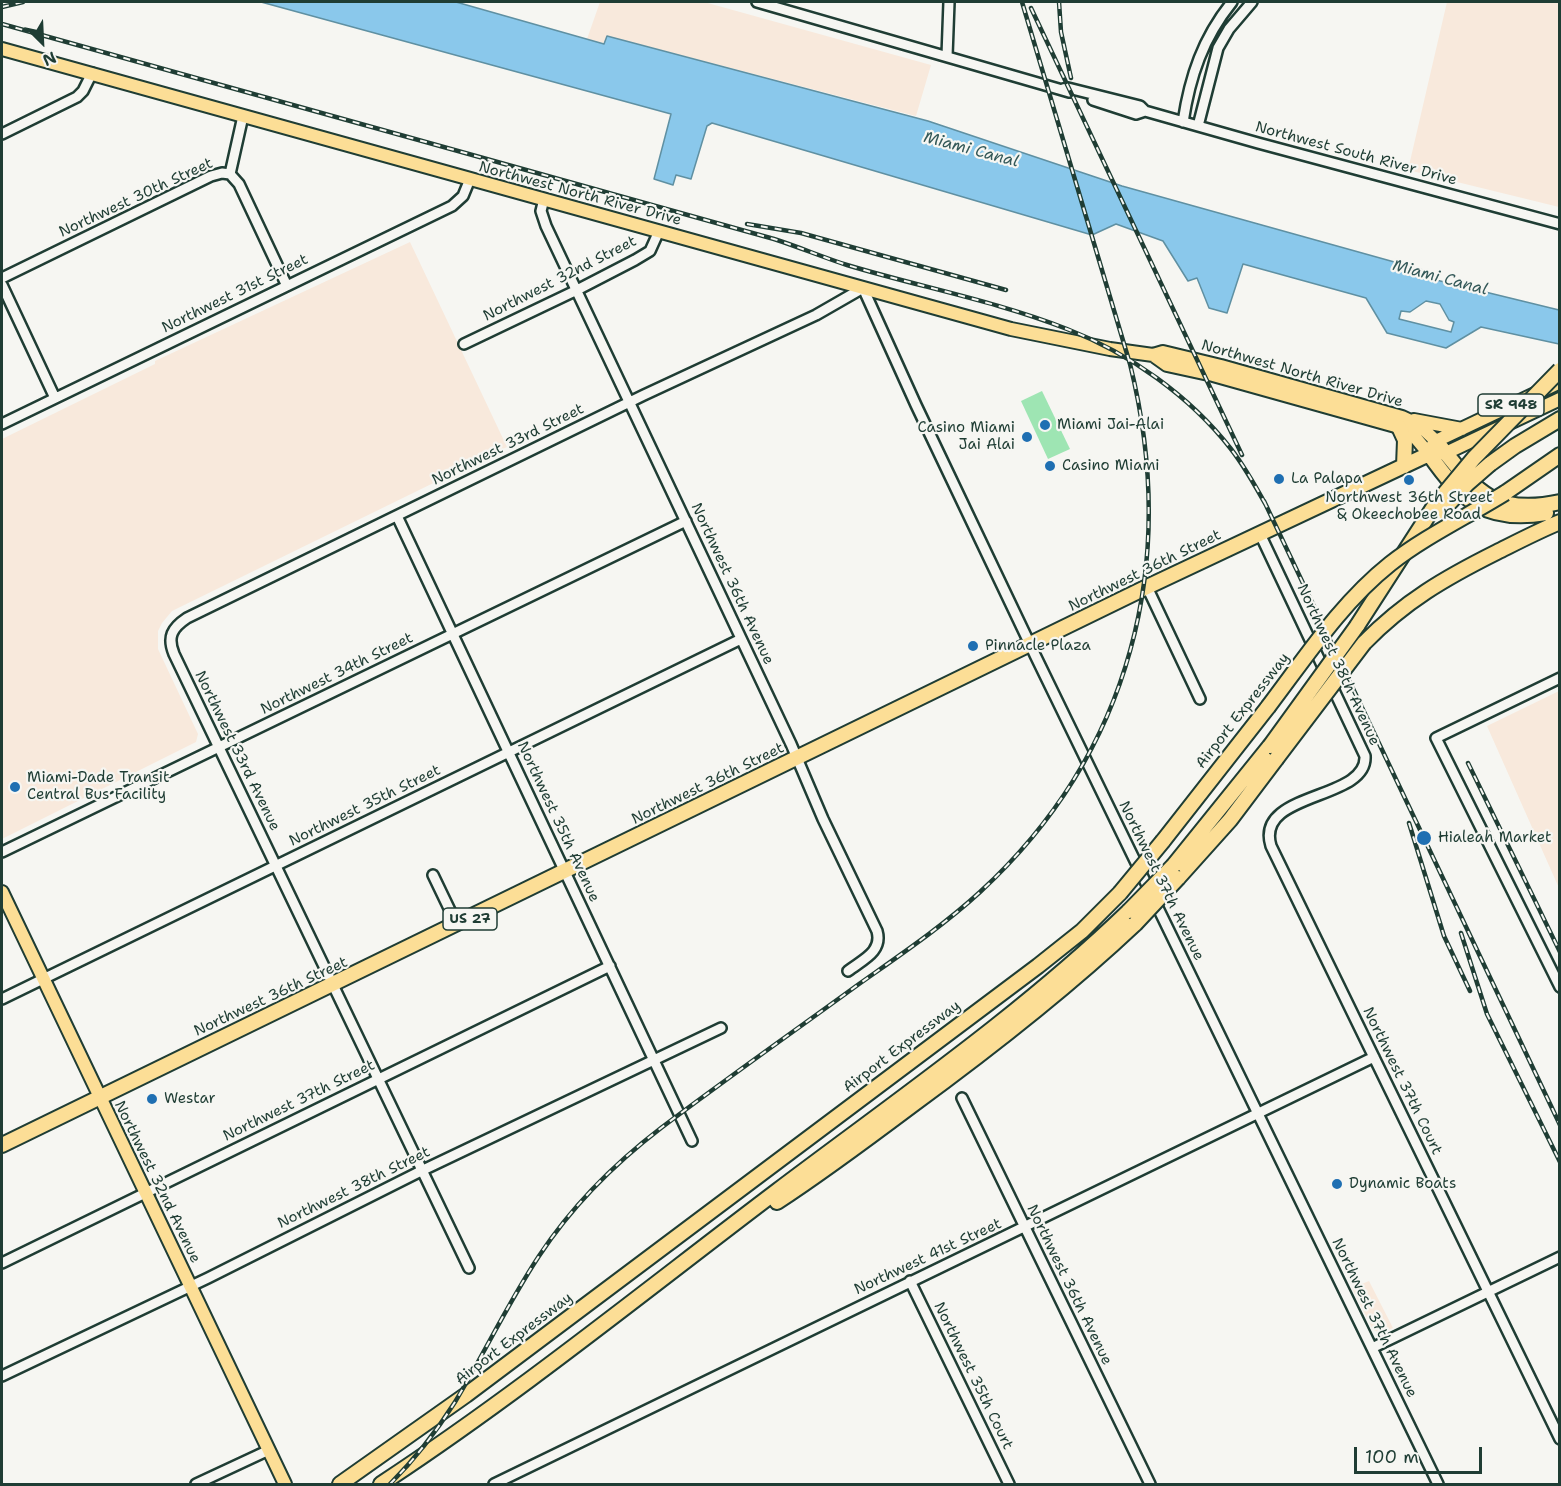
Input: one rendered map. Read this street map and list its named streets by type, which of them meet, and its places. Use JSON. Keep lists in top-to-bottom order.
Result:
{
  "streets": {
    "highway": ["Northwest 36th Street", "Airport Expressway", "US 27"],
    "main road": ["Northwest North River Drive", "SR 948", "Northwest 32nd Avenue"],
    "street": [
      "Northwest South River Drive",
      "Northwest 30th Street",
      "Northwest 32nd Street",
      "Northwest 31st Street",
      "Northwest 33rd Street",
      "Northwest 36th Avenue",
      "Northwest 38th Avenue",
      "Northwest 34th Street",
      "Northwest 33rd Avenue",
      "Northwest 35th Street",
      "Northwest 35th Avenue",
      "Northwest 37th Avenue",
      "Northwest 37th Court",
      "Northwest 37th Street",
      "Northwest 38th Street",
      "Northwest 41st Street",
      "Northwest 35th Court"
    ]
  },
  "crossings": [
    ["Northwest North River Drive", "Northwest 30th Street"],
    ["Northwest North River Drive", "Northwest 32nd Street"],
    ["Northwest North River Drive", "Northwest 31st Street"],
    ["Northwest North River Drive", "SR 948"],
    ["Northwest North River Drive", "Northwest 33rd Street"],
    ["Northwest North River Drive", "Northwest 36th Street"],
    ["Northwest North River Drive", "Northwest 36th Avenue"],
    ["Northwest North River Drive", "Northwest 37th Avenue"],
    ["Northwest 32nd Street", "Northwest 36th Avenue"],
    ["Northwest 33rd Street", "Northwest 36th Avenue"],
    ["Northwest 33rd Street", "Northwest 33rd Avenue"],
    ["Northwest 33rd Street", "Northwest 35th Avenue"],
    ["Northwest 33rd Street", "Northwest 37th Avenue"],
    ["Northwest 36th Street", "Northwest 36th Avenue"],
    ["Northwest 36th Street", "Northwest 38th Avenue"],
    ["Northwest 36th Street", "Northwest 33rd Avenue"],
    ["Northwest 36th Street", "Northwest 35th Avenue"],
    ["Northwest 36th Street", "Northwest 37th Avenue"],
    ["Northwest 36th Street", "Northwest 32nd Avenue"],
    ["Northwest 36th Avenue", "Northwest 34th Street"],
    ["Northwest 36th Avenue", "Northwest 35th Street"],
    ["Northwest 36th Avenue", "Northwest 41st Street"],
    ["Northwest 38th Avenue", "Northwest 37th Court"],
    ["Northwest 34th Street", "Northwest 33rd Avenue"],
    ["Northwest 34th Street", "Northwest 35th Avenue"],
    ["Northwest 33rd Avenue", "Northwest 35th Street"],
    ["Northwest 33rd Avenue", "Northwest 37th Street"],
    ["Northwest 33rd Avenue", "Northwest 38th Street"],
    ["Northwest 35th Street", "Northwest 35th Avenue"],
    ["Northwest 35th Street", "Northwest 32nd Avenue"],
    ["Northwest 35th Avenue", "Northwest 37th Street"],
    ["Northwest 35th Avenue", "Northwest 38th Street"],
    ["Northwest 37th Avenue", "Northwest 41st Street"],
    ["Northwest 37th Court", "Northwest 41st Street"],
    ["Northwest 37th Street", "Northwest 32nd Avenue"],
    ["Northwest 32nd Avenue", "Northwest 38th Street"],
    ["Northwest 41st Street", "Northwest 35th Court"]
  ],
  "water": ["Miami Canal"],
  "places": [
    "Miami Jai-Alai",
    "Casino Miami Jai Alai",
    "Casino Miami",
    "La Palapa",
    "Northwest 36th Street & Okeechobee Road",
    "Pinnacle Plaza",
    "Miami-Dade Transit Central Bus Facility",
    "Hialeah Market",
    "Westar",
    "Dynamic Boats"
  ],
  "scale_bar": "100 m",
  "north": "bottom right"
}
